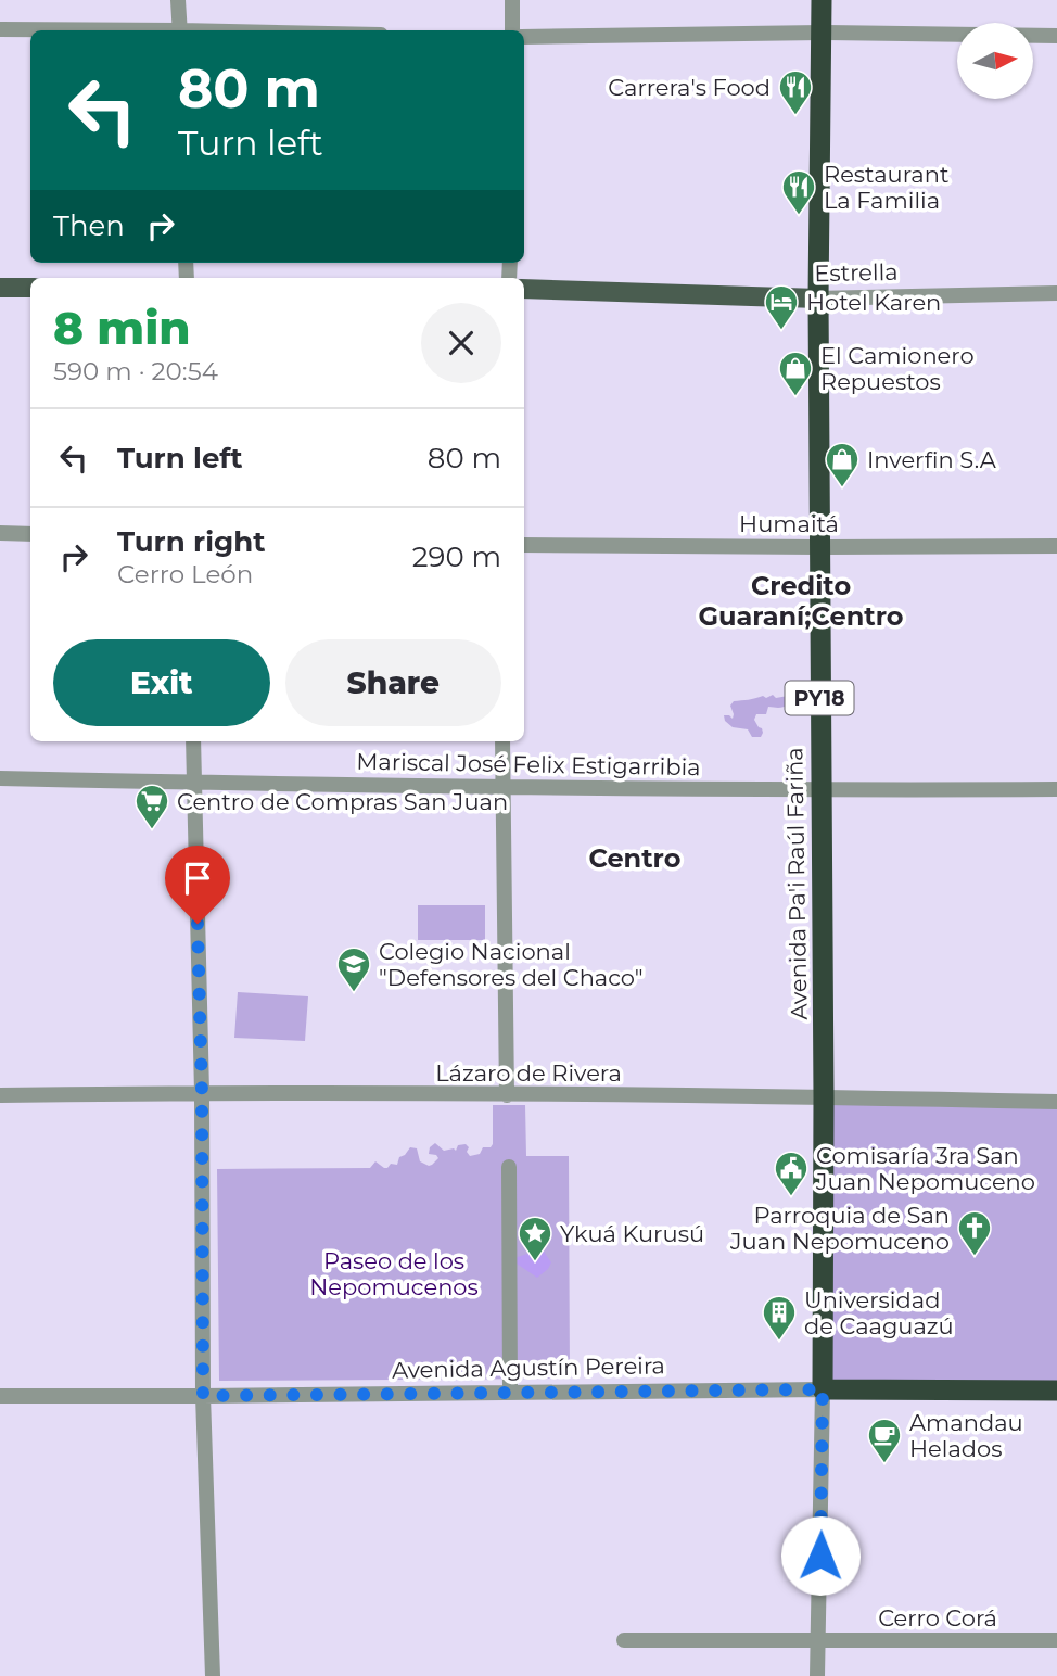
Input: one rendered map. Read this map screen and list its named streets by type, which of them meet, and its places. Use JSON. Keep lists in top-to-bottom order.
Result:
{
  "streets": {
    "highway": ["PY18", "Avenida Pa'i Raúl Fariña", "Avenida Agustín Pereira"],
    "main road": ["Estrella"],
    "street": [
      "Humaitá",
      "Mariscal José Felix Estigarribia",
      "Lázaro de Rivera",
      "Cerro Corá"
    ]
  },
  "crossings": [
    ["Estrella", "Avenida Pa'i Raúl Fariña"],
    ["Humaitá", "Avenida Pa'i Raúl Fariña"],
    ["Mariscal José Felix Estigarribia", "Avenida Pa'i Raúl Fariña"],
    ["Avenida Pa'i Raúl Fariña", "Lázaro de Rivera"],
    ["Avenida Pa'i Raúl Fariña", "Avenida Agustín Pereira"],
    ["Avenida Pa'i Raúl Fariña", "Cerro Corá"]
  ],
  "districts": ["Credito Guaraní;Centro", "Centro"],
  "parks": ["Paseo de los Nepomucenos"],
  "places": {
    "restaurant": ["Carrera's Food", "Restaurant La Familia"],
    "hotel": ["Hotel Karen"],
    "shop": ["El Camionero Repuestos", "Inverfin S.A"],
    "supermarket": ["Centro de Compras San Juan"],
    "school or university": ["Colegio Nacional \"Defensores del Chaco\""],
    "public building": ["Comisaría 3ra San Juan Nepomuceno"],
    "church": ["Parroquia de San Juan Nepomuceno"],
    "place": ["Ykuá Kurusú"],
    "building": ["Universidad de Caaguazú"],
    "cafe": ["Amandau Helados"]
  },
  "north": "right",
  "page": {
    "turn": ["80 m", "Turn left"],
    "then": "Then",
    "heading": ["8 min", "590 m · 20:54"],
    "list": [
      {
        "name": "Turn left",
        "value": "80 m"
      },
      {
        "name": "Turn right",
        "note": "Cerro León",
        "value": "290 m"
      }
    ],
    "buttons": ["Exit", "Share"]
  }
}
